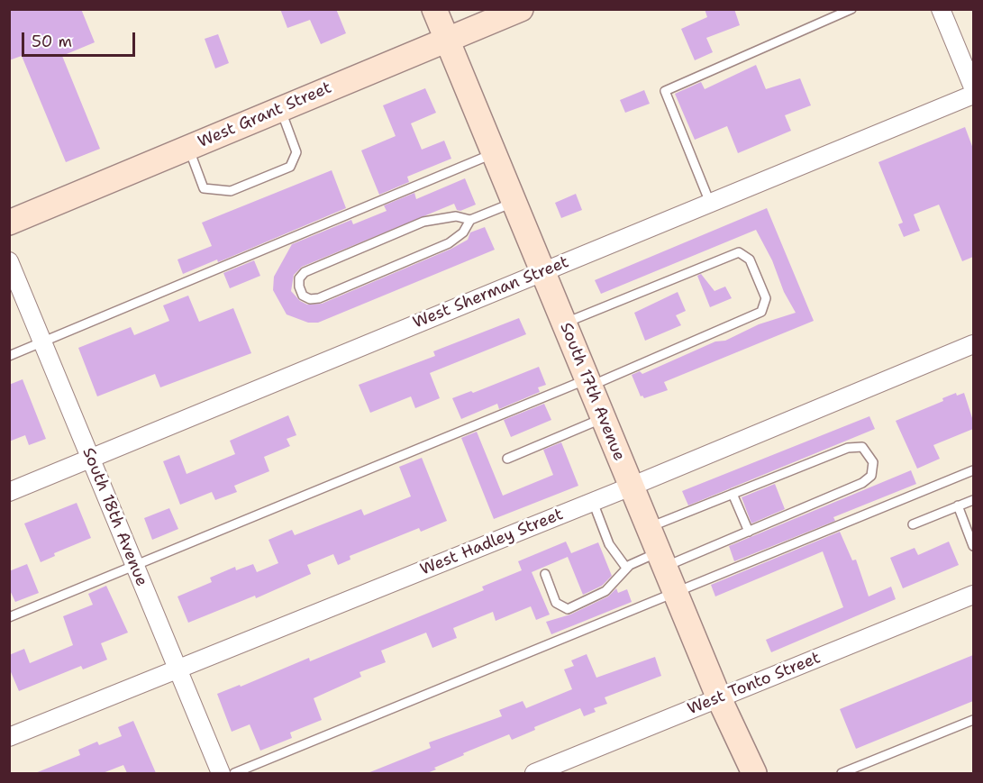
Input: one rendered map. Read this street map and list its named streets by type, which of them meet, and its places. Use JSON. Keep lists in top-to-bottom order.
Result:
{
  "streets": {
    "main road": ["West Grant Street", "South 17th Avenue"],
    "street": [
      "West Sherman Street",
      "South 18th Avenue",
      "West Hadley Street",
      "West Tonto Street"
    ]
  },
  "crossings": [
    ["West Grant Street", "South 17th Avenue"],
    ["West Sherman Street", "South 17th Avenue"],
    ["West Sherman Street", "South 18th Avenue"],
    ["South 17th Avenue", "West Hadley Street"],
    ["South 17th Avenue", "West Tonto Street"],
    ["South 18th Avenue", "West Hadley Street"]
  ],
  "scale_bar": "50 m"
}
